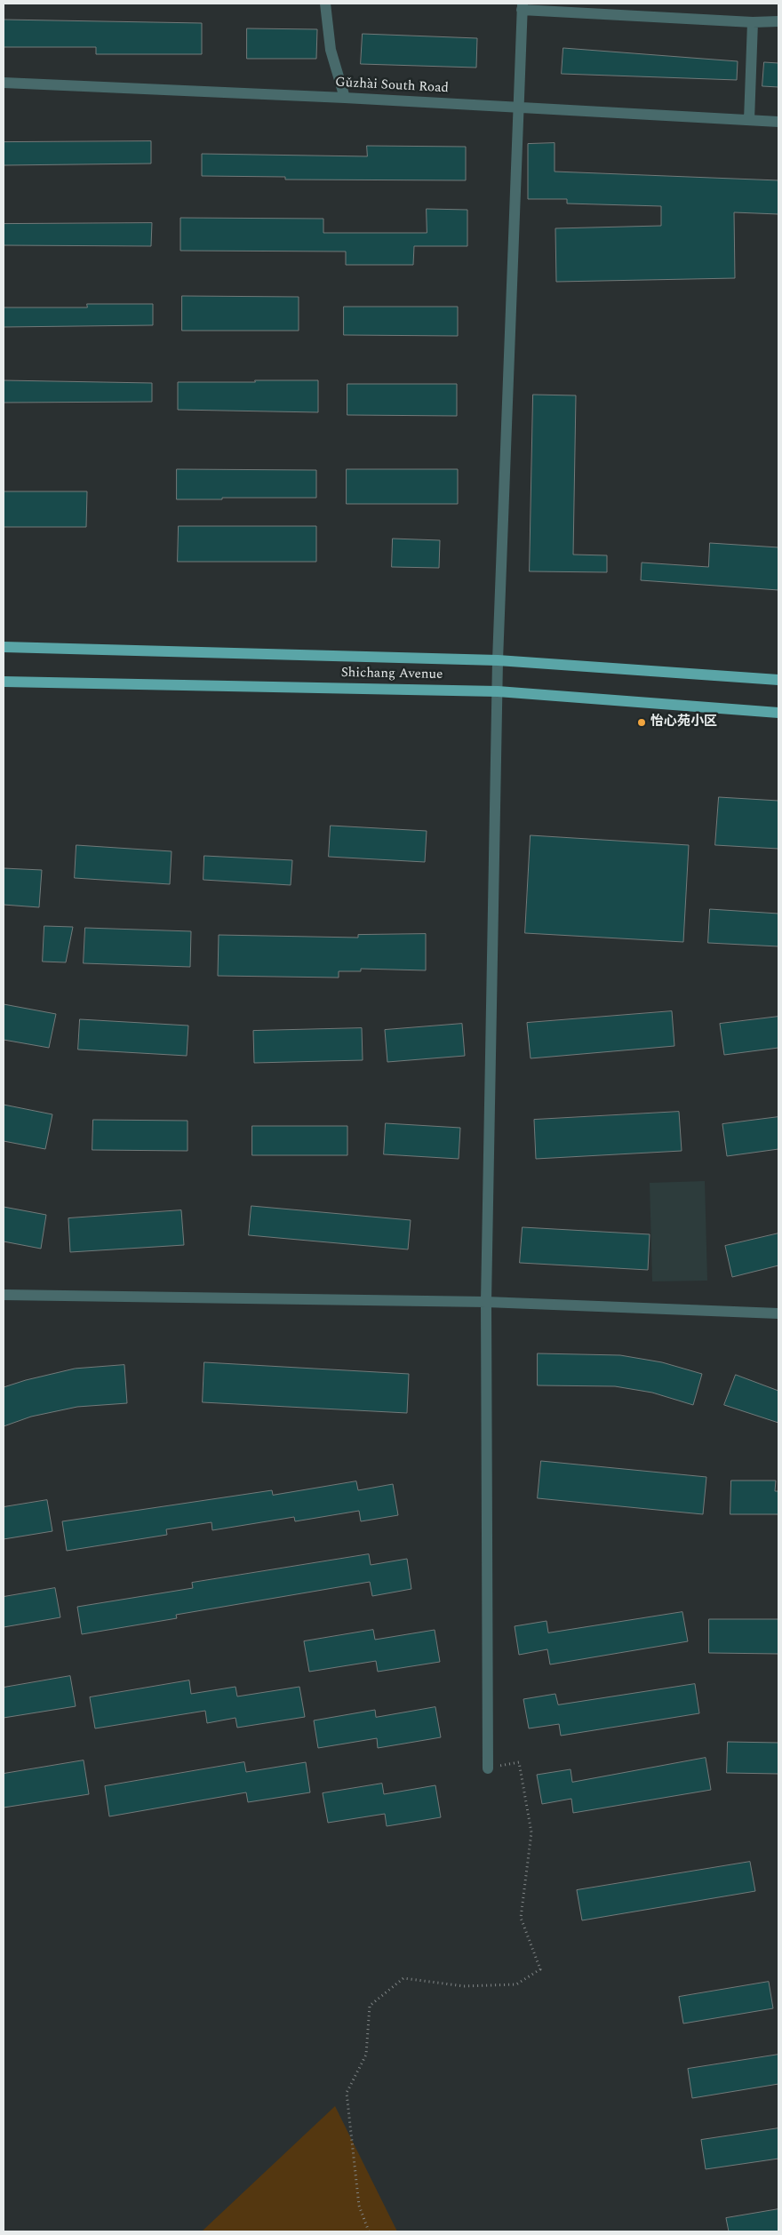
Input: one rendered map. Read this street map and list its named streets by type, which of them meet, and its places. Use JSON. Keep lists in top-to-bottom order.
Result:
{
  "streets": {
    "main road": ["Shichang Avenue"],
    "street": ["Gǔzhài South Road"]
  },
  "places": ["怡心苑小区"]
}
